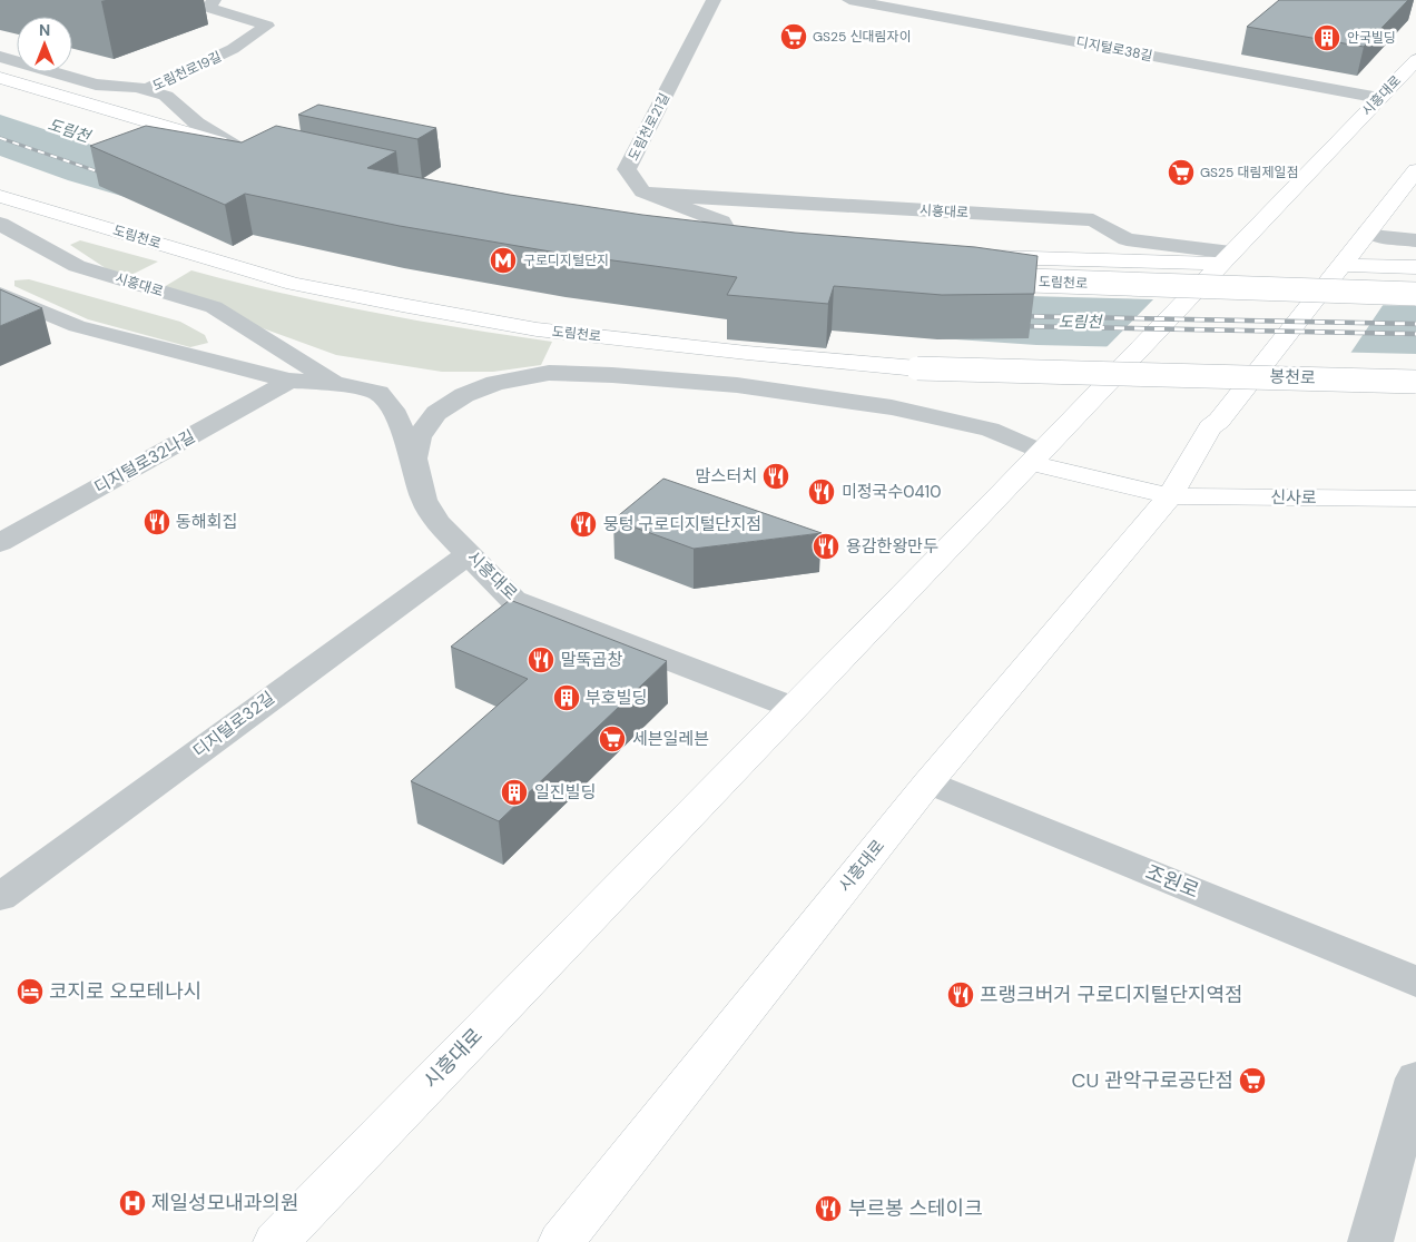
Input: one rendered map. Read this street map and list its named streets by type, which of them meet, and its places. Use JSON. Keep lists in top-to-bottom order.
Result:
{
  "streets": {
    "main road": [
      "시흥대로",
      "도림천로",
      "봉천로",
      "신사로"
    ],
    "street": [
      "디지털로38길",
      "도림천로19길",
      "도림천로21길",
      "디지털로32나길",
      "디지털로32길",
      "조원로"
    ]
  },
  "crossings": [
    ["디지털로38길", "시흥대로"],
    ["시흥대로", "도림천로21길"],
    ["시흥대로", "신사로"],
    ["시흥대로", "디지털로32길"],
    ["시흥대로", "조원로"],
    ["도림천로", "봉천로"]
  ],
  "water": ["도림천"],
  "places": {
    "supermarket": [
      "GS25 신대림자이",
      "GS25 대림제일점",
      "세븐일레븐",
      "CU 관악구로공단점"
    ],
    "building": ["안국빌딩", "부호빌딩", "일진빌딩"],
    "metro station": ["구로디지털단지"],
    "restaurant": [
      "맘스터치",
      "미정국수0410",
      "동해회집",
      "뭉텅 구로디지털단지점",
      "용감한왕만두",
      "말뚝곱창",
      "프랭크버거 구로디지털단지역점",
      "부르봉 스테이크"
    ],
    "hotel": ["코지로 오모테나시"],
    "hospital": ["제일성모내과의원"]
  },
  "north": "top"
}
